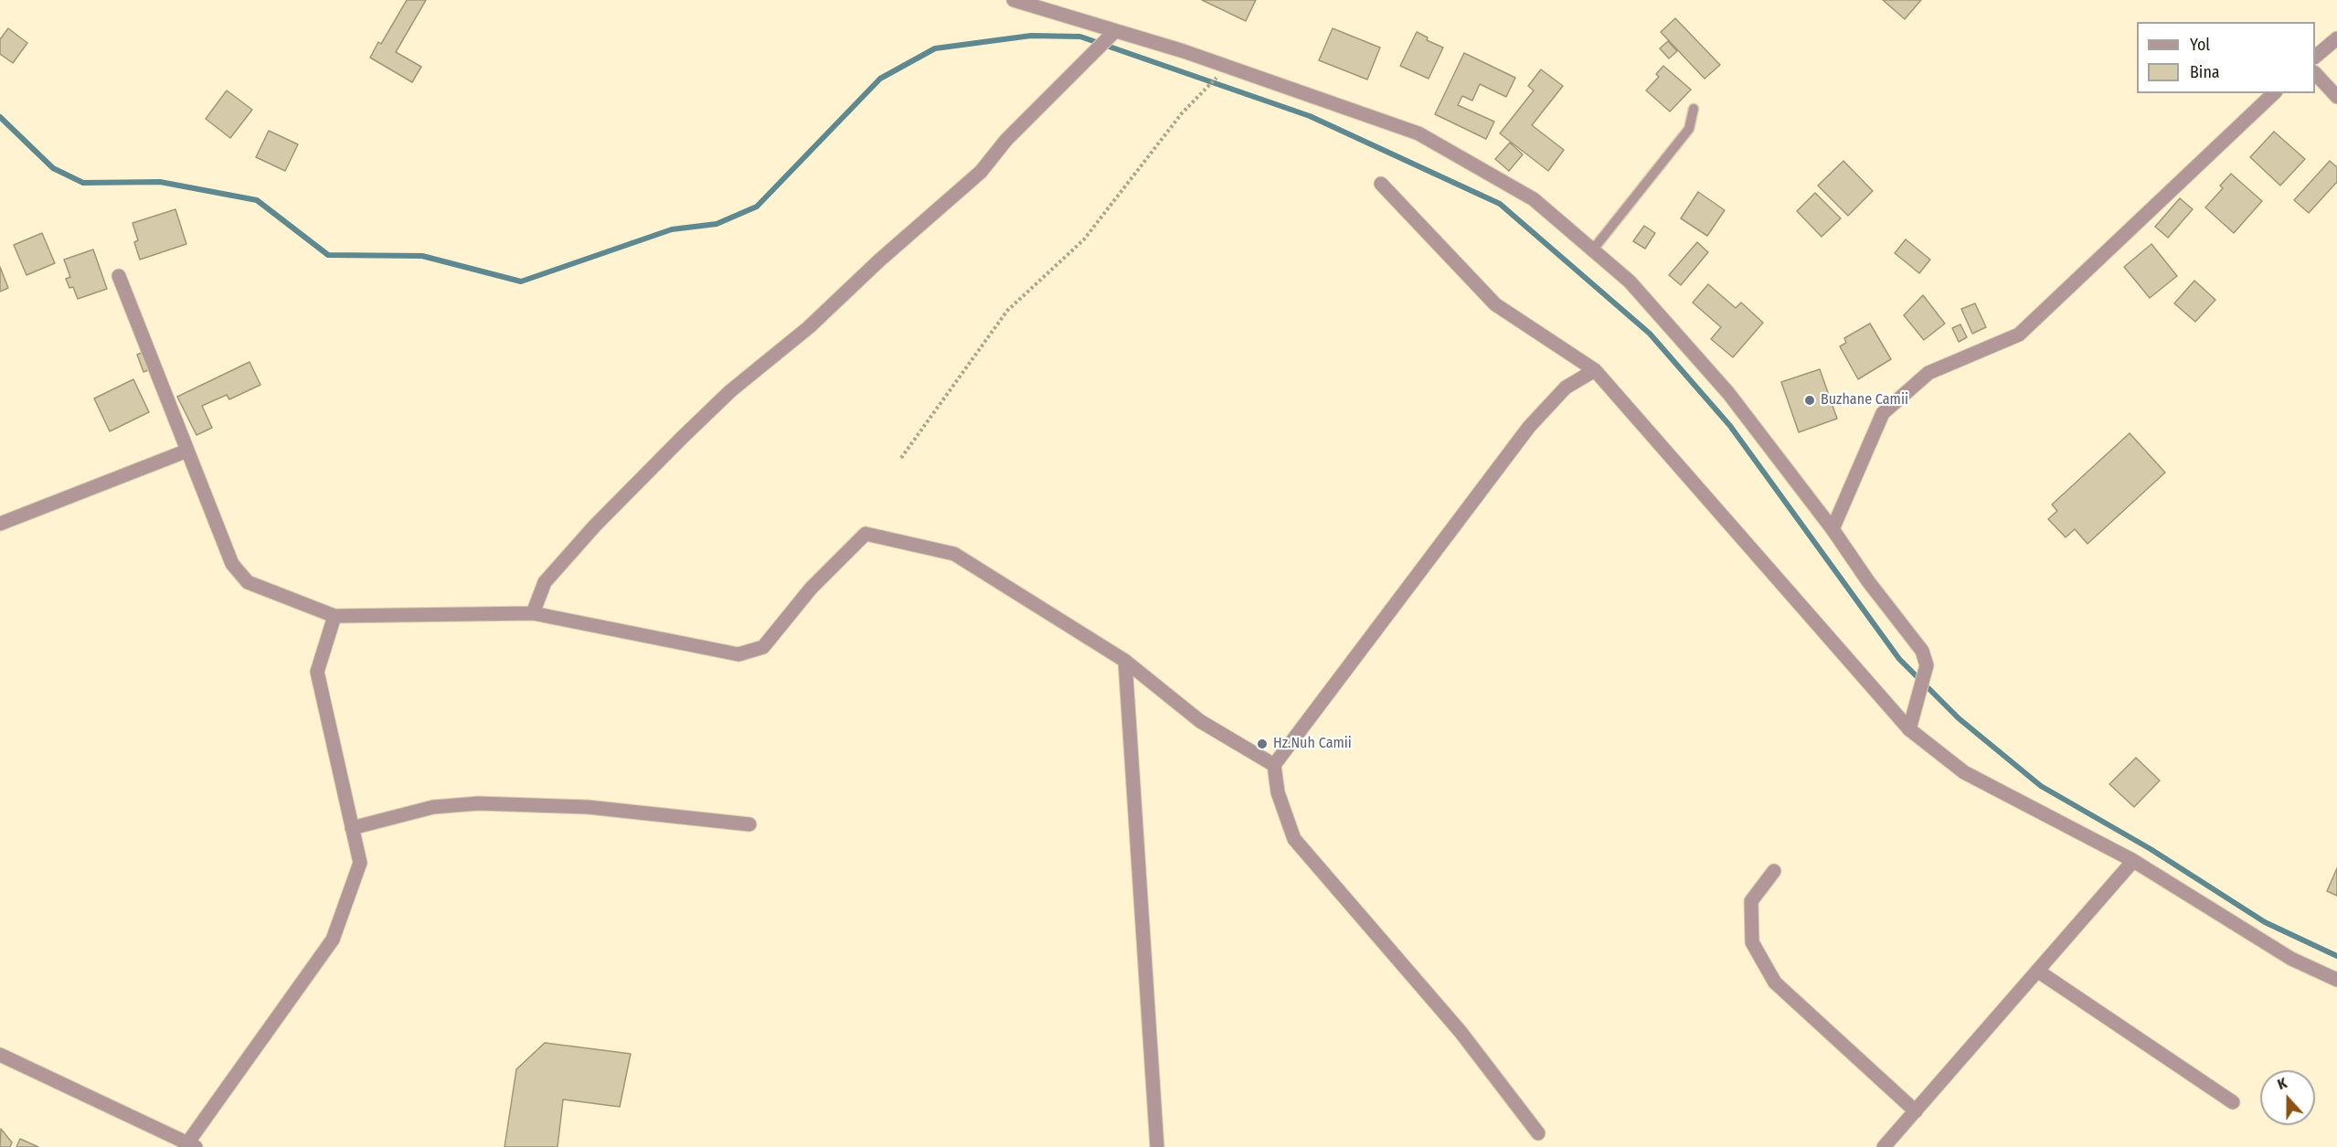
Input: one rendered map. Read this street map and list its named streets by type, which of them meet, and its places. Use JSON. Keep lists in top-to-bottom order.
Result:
{
  "places": ["Buzhane Camii", "Hz.Nuh Camii"],
  "legend": ["Yol", "Bina"],
  "north": "top"
}
